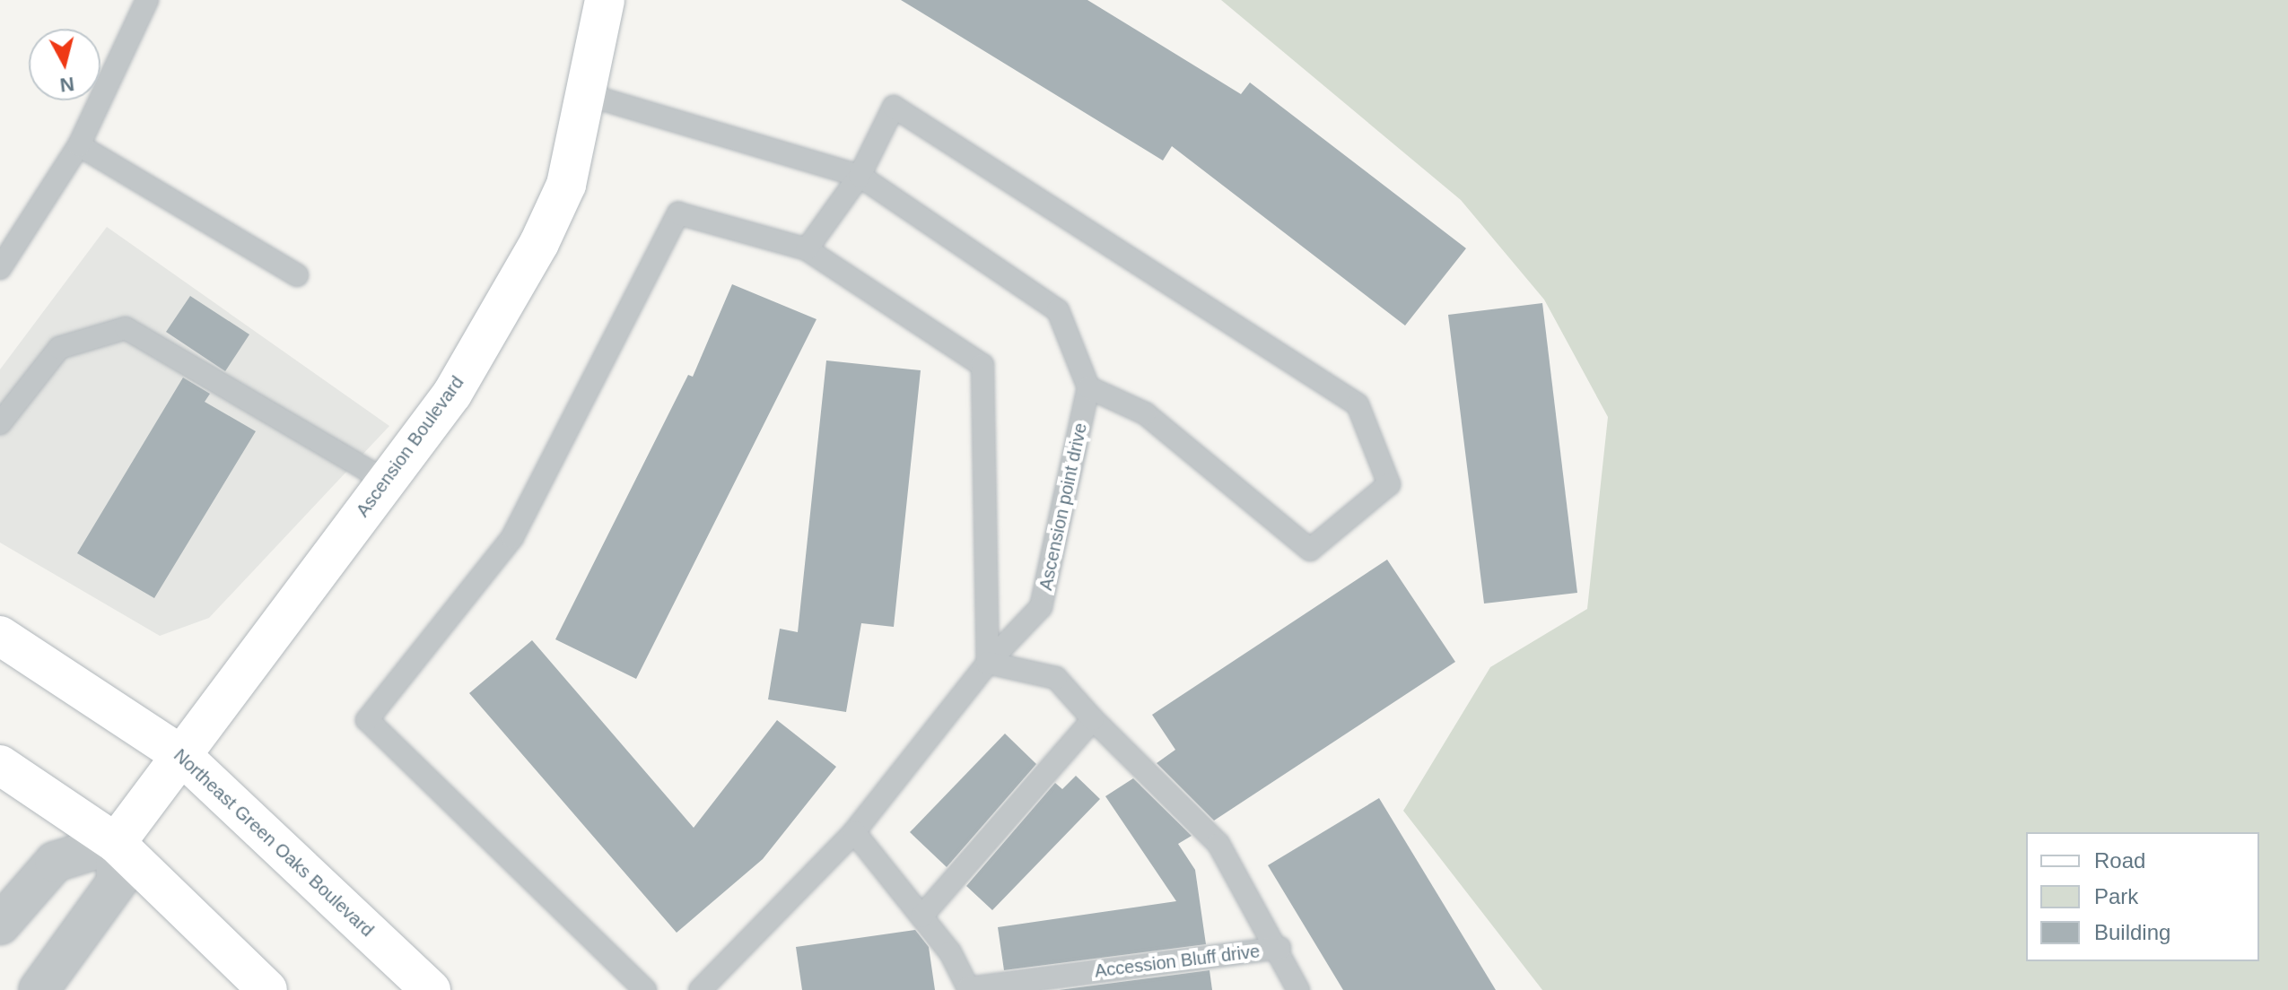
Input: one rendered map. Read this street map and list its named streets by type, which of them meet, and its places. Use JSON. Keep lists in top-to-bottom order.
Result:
{
  "streets": {
    "street": ["Ascension Boulevard", "Northeast Green Oaks Boulevard"],
    "lane": ["Ascension point drive", "Accession Bluff drive"]
  },
  "crossings": [
    ["Ascension Boulevard", "Northeast Green Oaks Boulevard"],
    ["Ascension point drive", "Accession Bluff drive"]
  ],
  "legend": ["Road", "Park", "Building"],
  "north": "bottom"
}
